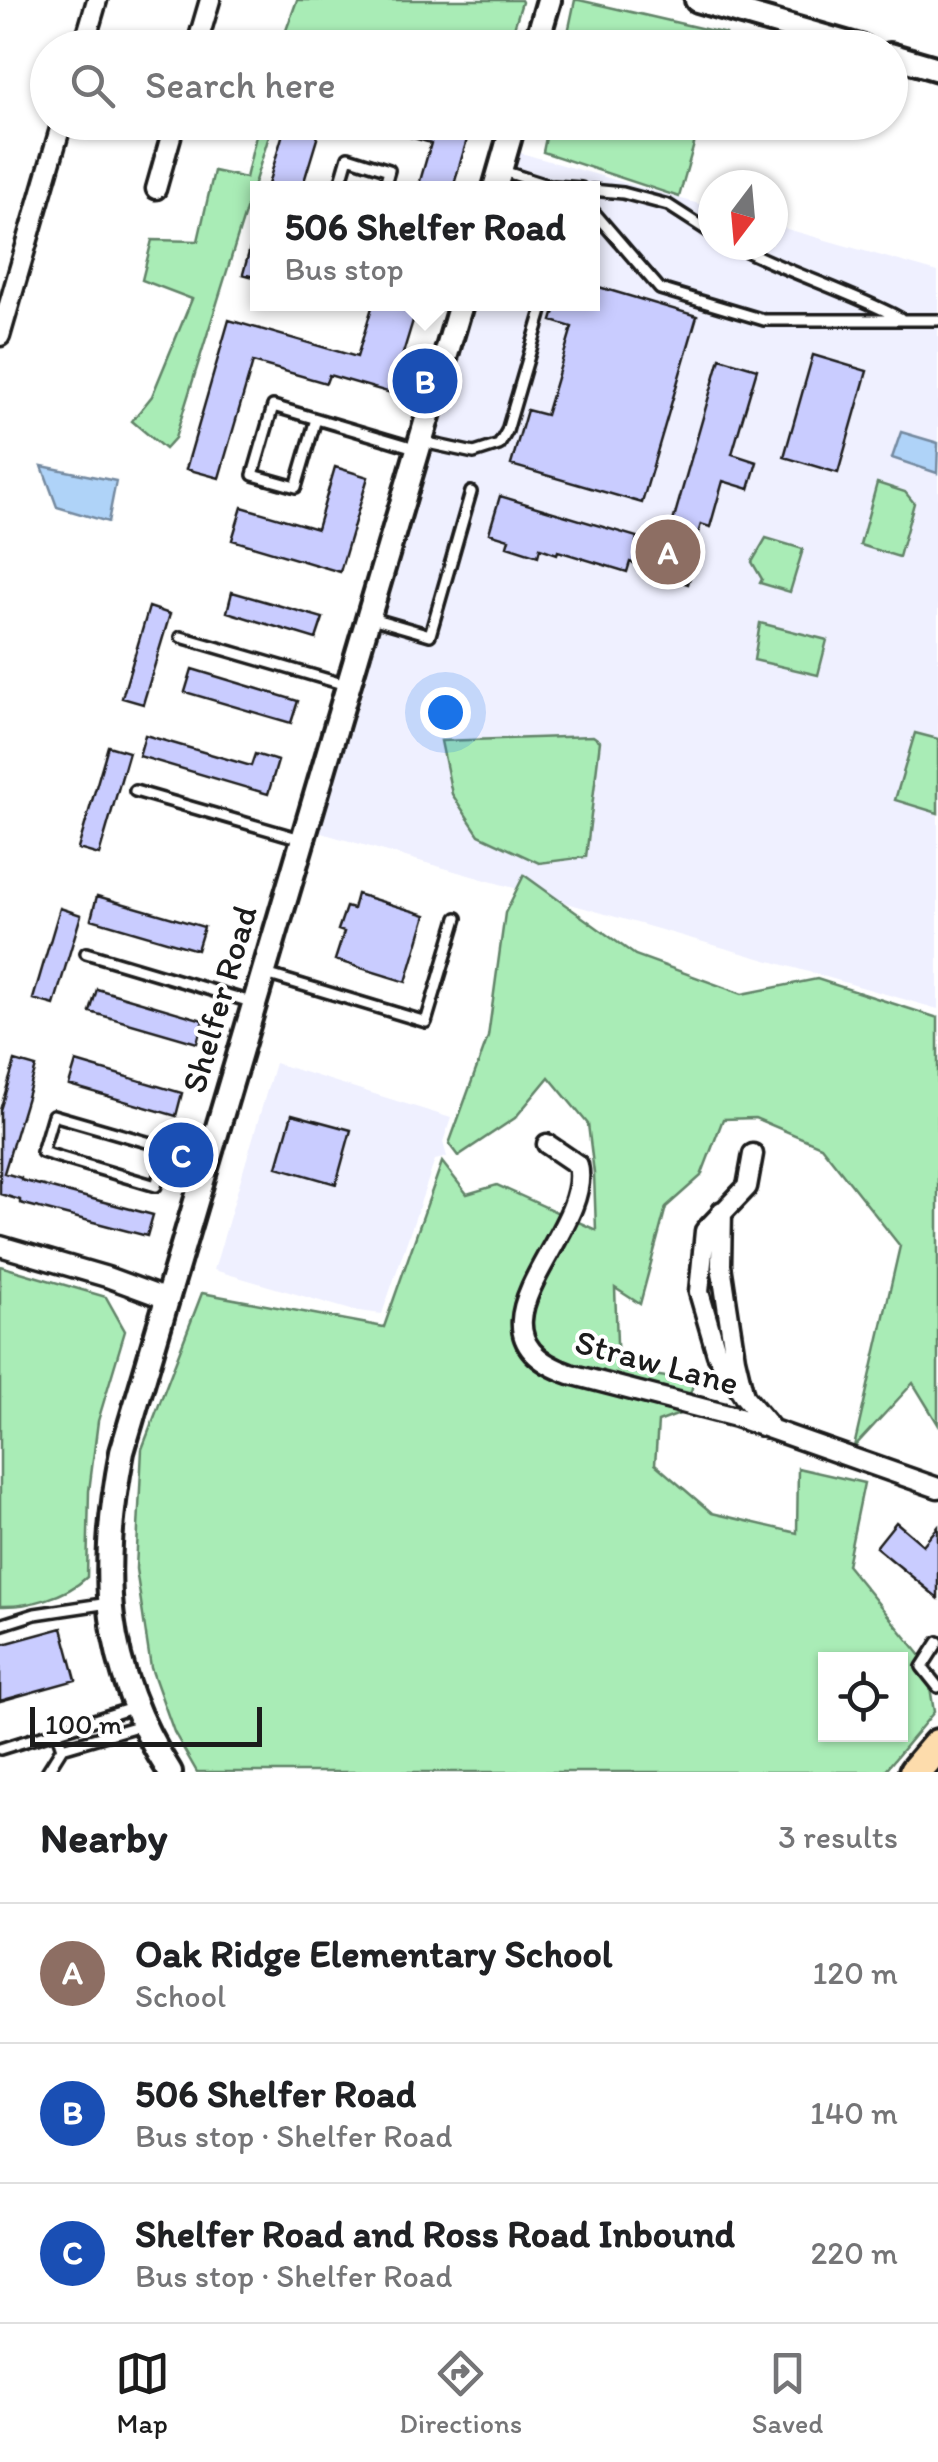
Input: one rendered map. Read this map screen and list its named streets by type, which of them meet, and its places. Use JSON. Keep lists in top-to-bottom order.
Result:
{
  "streets": {
    "street": ["Shelfer Road", "Straw Lane"]
  },
  "scale_bar": "100 m",
  "north": "bottom",
  "page": {
    "search": "Search here",
    "popup": ["506 Shelfer Road", "Bus stop"],
    "pins": ["B", "A", "C"],
    "scale": "100 m",
    "heading": ["Nearby", "3 results"],
    "list": [
      {
        "mark": "A",
        "name": "Oak Ridge Elementary School",
        "note": "School",
        "value": "120 m"
      },
      {
        "mark": "B",
        "name": "506 Shelfer Road",
        "note": "Bus stop · Shelfer Road",
        "value": "140 m"
      },
      {
        "mark": "C",
        "name": "Shelfer Road and Ross Road Inbound",
        "note": "Bus stop · Shelfer Road",
        "value": "220 m"
      }
    ],
    "nav": ["Map", "Directions", "Saved"]
  }
}
